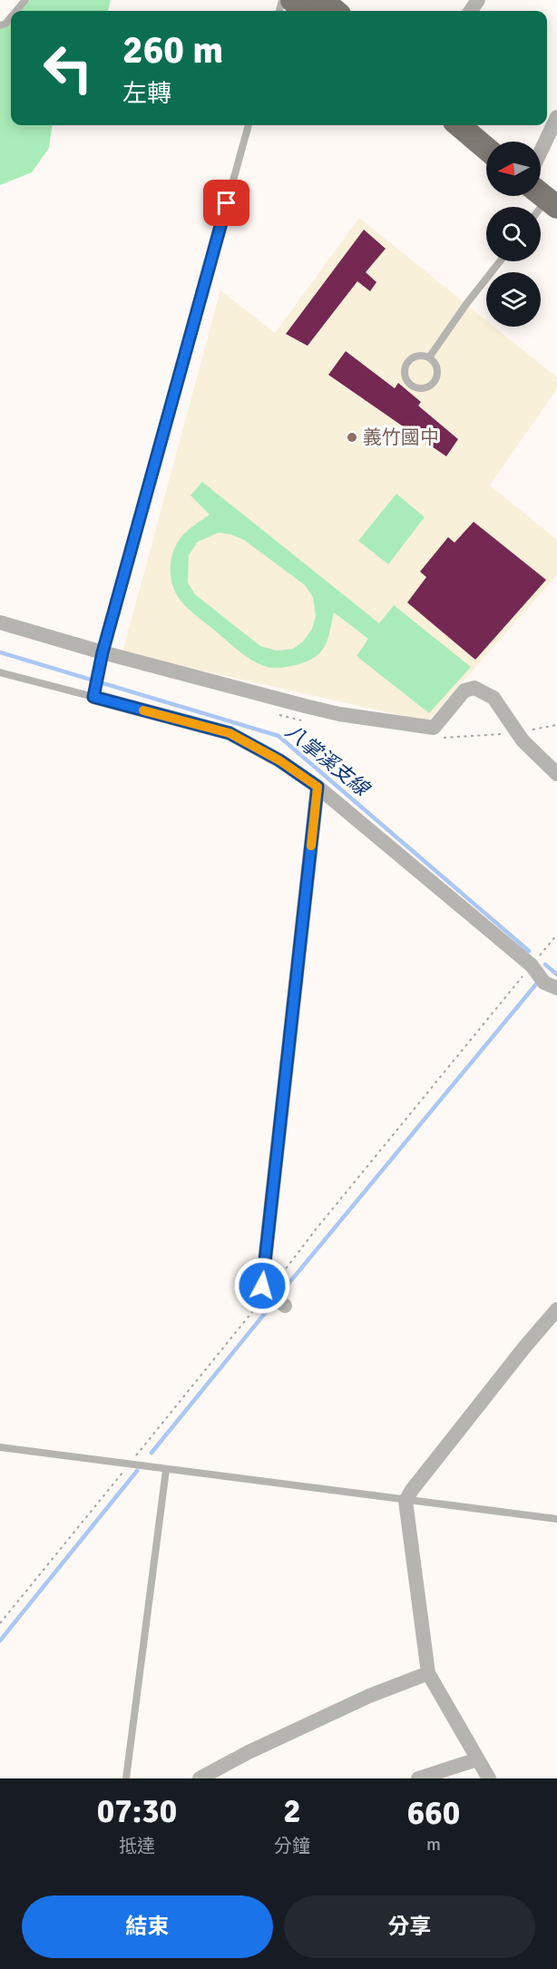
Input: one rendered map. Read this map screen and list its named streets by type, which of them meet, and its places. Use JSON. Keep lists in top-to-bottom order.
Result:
{
  "water": ["八掌溪支線"],
  "places": ["義竹國中"],
  "north": "left",
  "page": {
    "turn": ["260 m", "左轉"],
    "eta": [
      "07:30",
      "抵達",
      "2",
      "分鐘",
      "660",
      "m"
    ],
    "buttons": ["結束", "分享"]
  }
}
